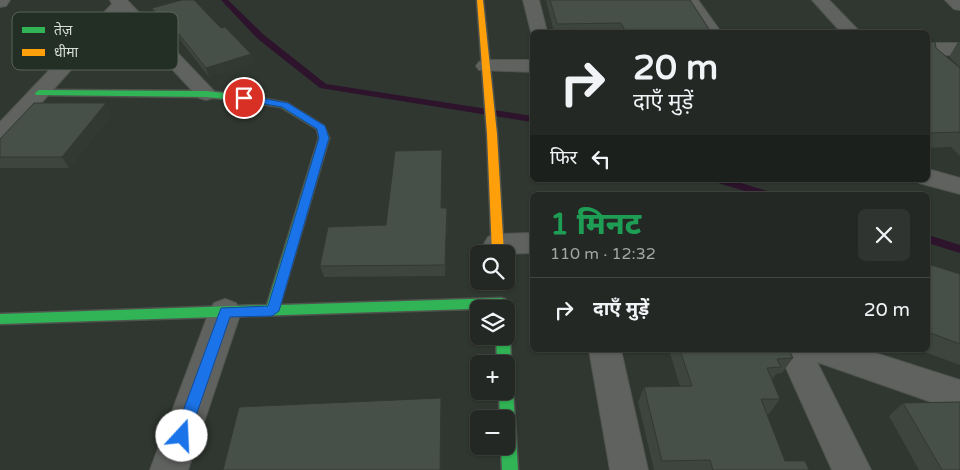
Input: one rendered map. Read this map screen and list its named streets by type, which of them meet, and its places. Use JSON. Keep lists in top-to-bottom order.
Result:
{
  "legend": ["तेज़", "धीमा"],
  "page": {
    "turn": ["20 m", "दाएँ मुड़ें"],
    "then": "फिर",
    "heading": ["1 मिनट", "110 m · 12:32"],
    "map_buttons": ["+", "−"],
    "list": [
      {
        "name": "दाएँ मुड़ें",
        "value": "20 m"
      }
    ]
  }
}
